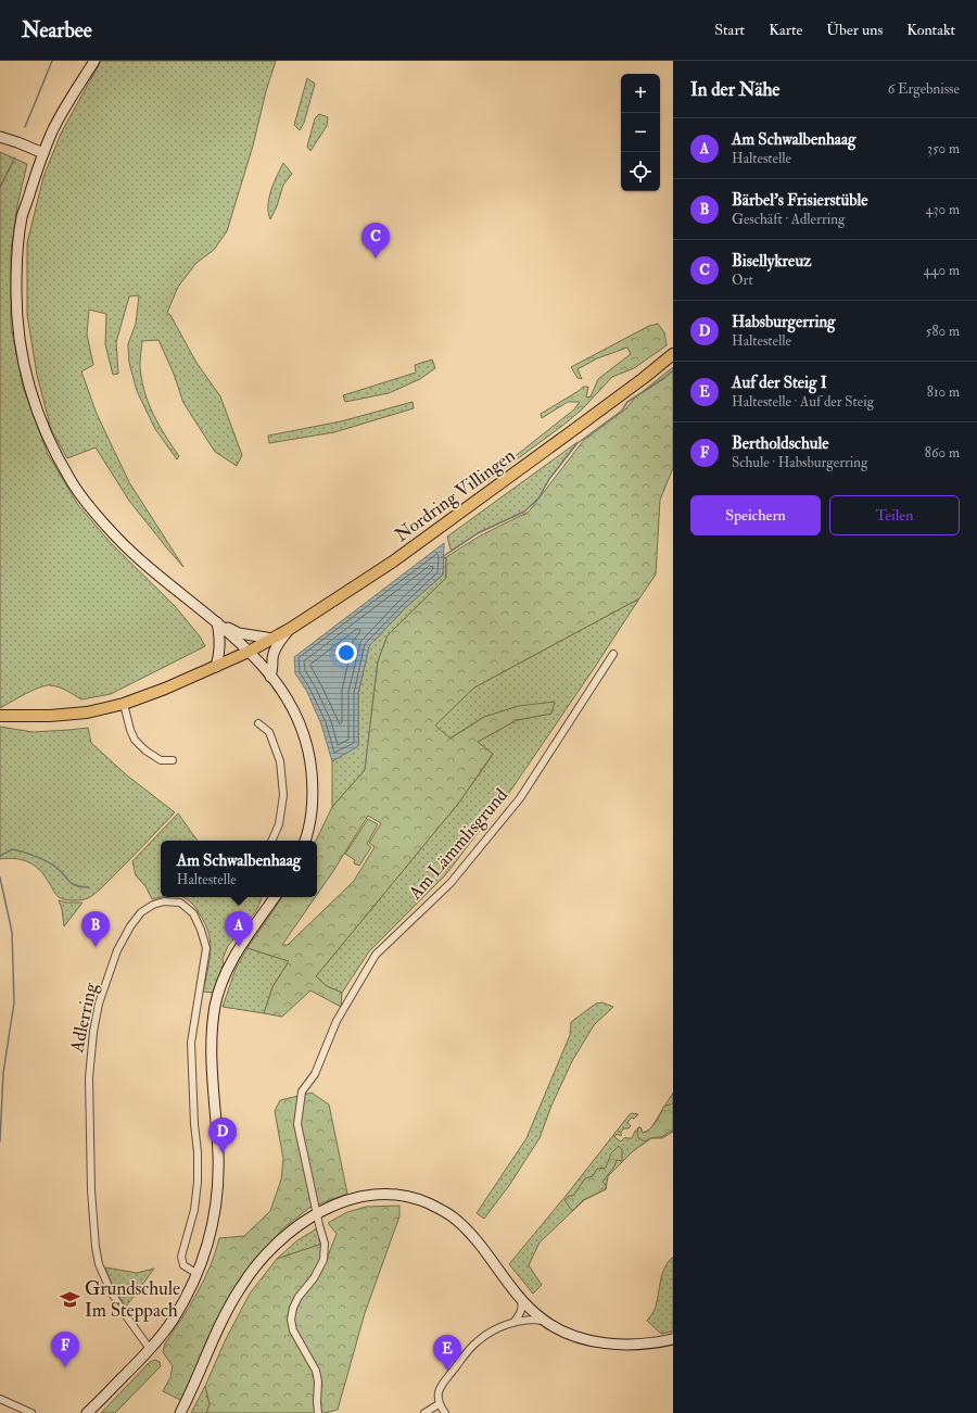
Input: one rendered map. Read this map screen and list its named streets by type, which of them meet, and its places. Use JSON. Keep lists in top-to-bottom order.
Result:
{
  "streets": {
    "main road": ["Nordring Villingen"],
    "street": ["Am Lämmlisgrund", "Adlerring"]
  },
  "places": {
    "school or university": ["Grundschule Im Steppach"]
  },
  "page": {
    "header": "Nearbee",
    "nav": [
      "Start",
      "Karte",
      "Über uns",
      "Kontakt"
    ],
    "heading": ["In der Nähe", "6 Ergebnisse"],
    "map_buttons": ["+", "−"],
    "list": [
      {
        "mark": "A",
        "name": "Am Schwalbenhaag",
        "note": "Haltestelle",
        "value": "350 m"
      },
      {
        "mark": "B",
        "name": "Bärbel's Frisierstüble",
        "note": "Geschäft · Adlerring",
        "value": "430 m"
      },
      {
        "mark": "C",
        "name": "Bisellykreuz",
        "note": "Ort",
        "value": "440 m"
      },
      {
        "mark": "D",
        "name": "Habsburgerring",
        "note": "Haltestelle",
        "value": "580 m"
      },
      {
        "mark": "E",
        "name": "Auf der Steig I",
        "note": "Haltestelle · Auf der Steig",
        "value": "810 m"
      },
      {
        "mark": "F",
        "name": "Bertholdschule",
        "note": "Schule · Habsburgerring",
        "value": "860 m"
      }
    ],
    "pins": [
      "C",
      "A",
      "B",
      "D",
      "F",
      "E"
    ],
    "buttons": ["Speichern", "Teilen"],
    "popup": ["Am Schwalbenhaag", "Haltestelle"]
  }
}
